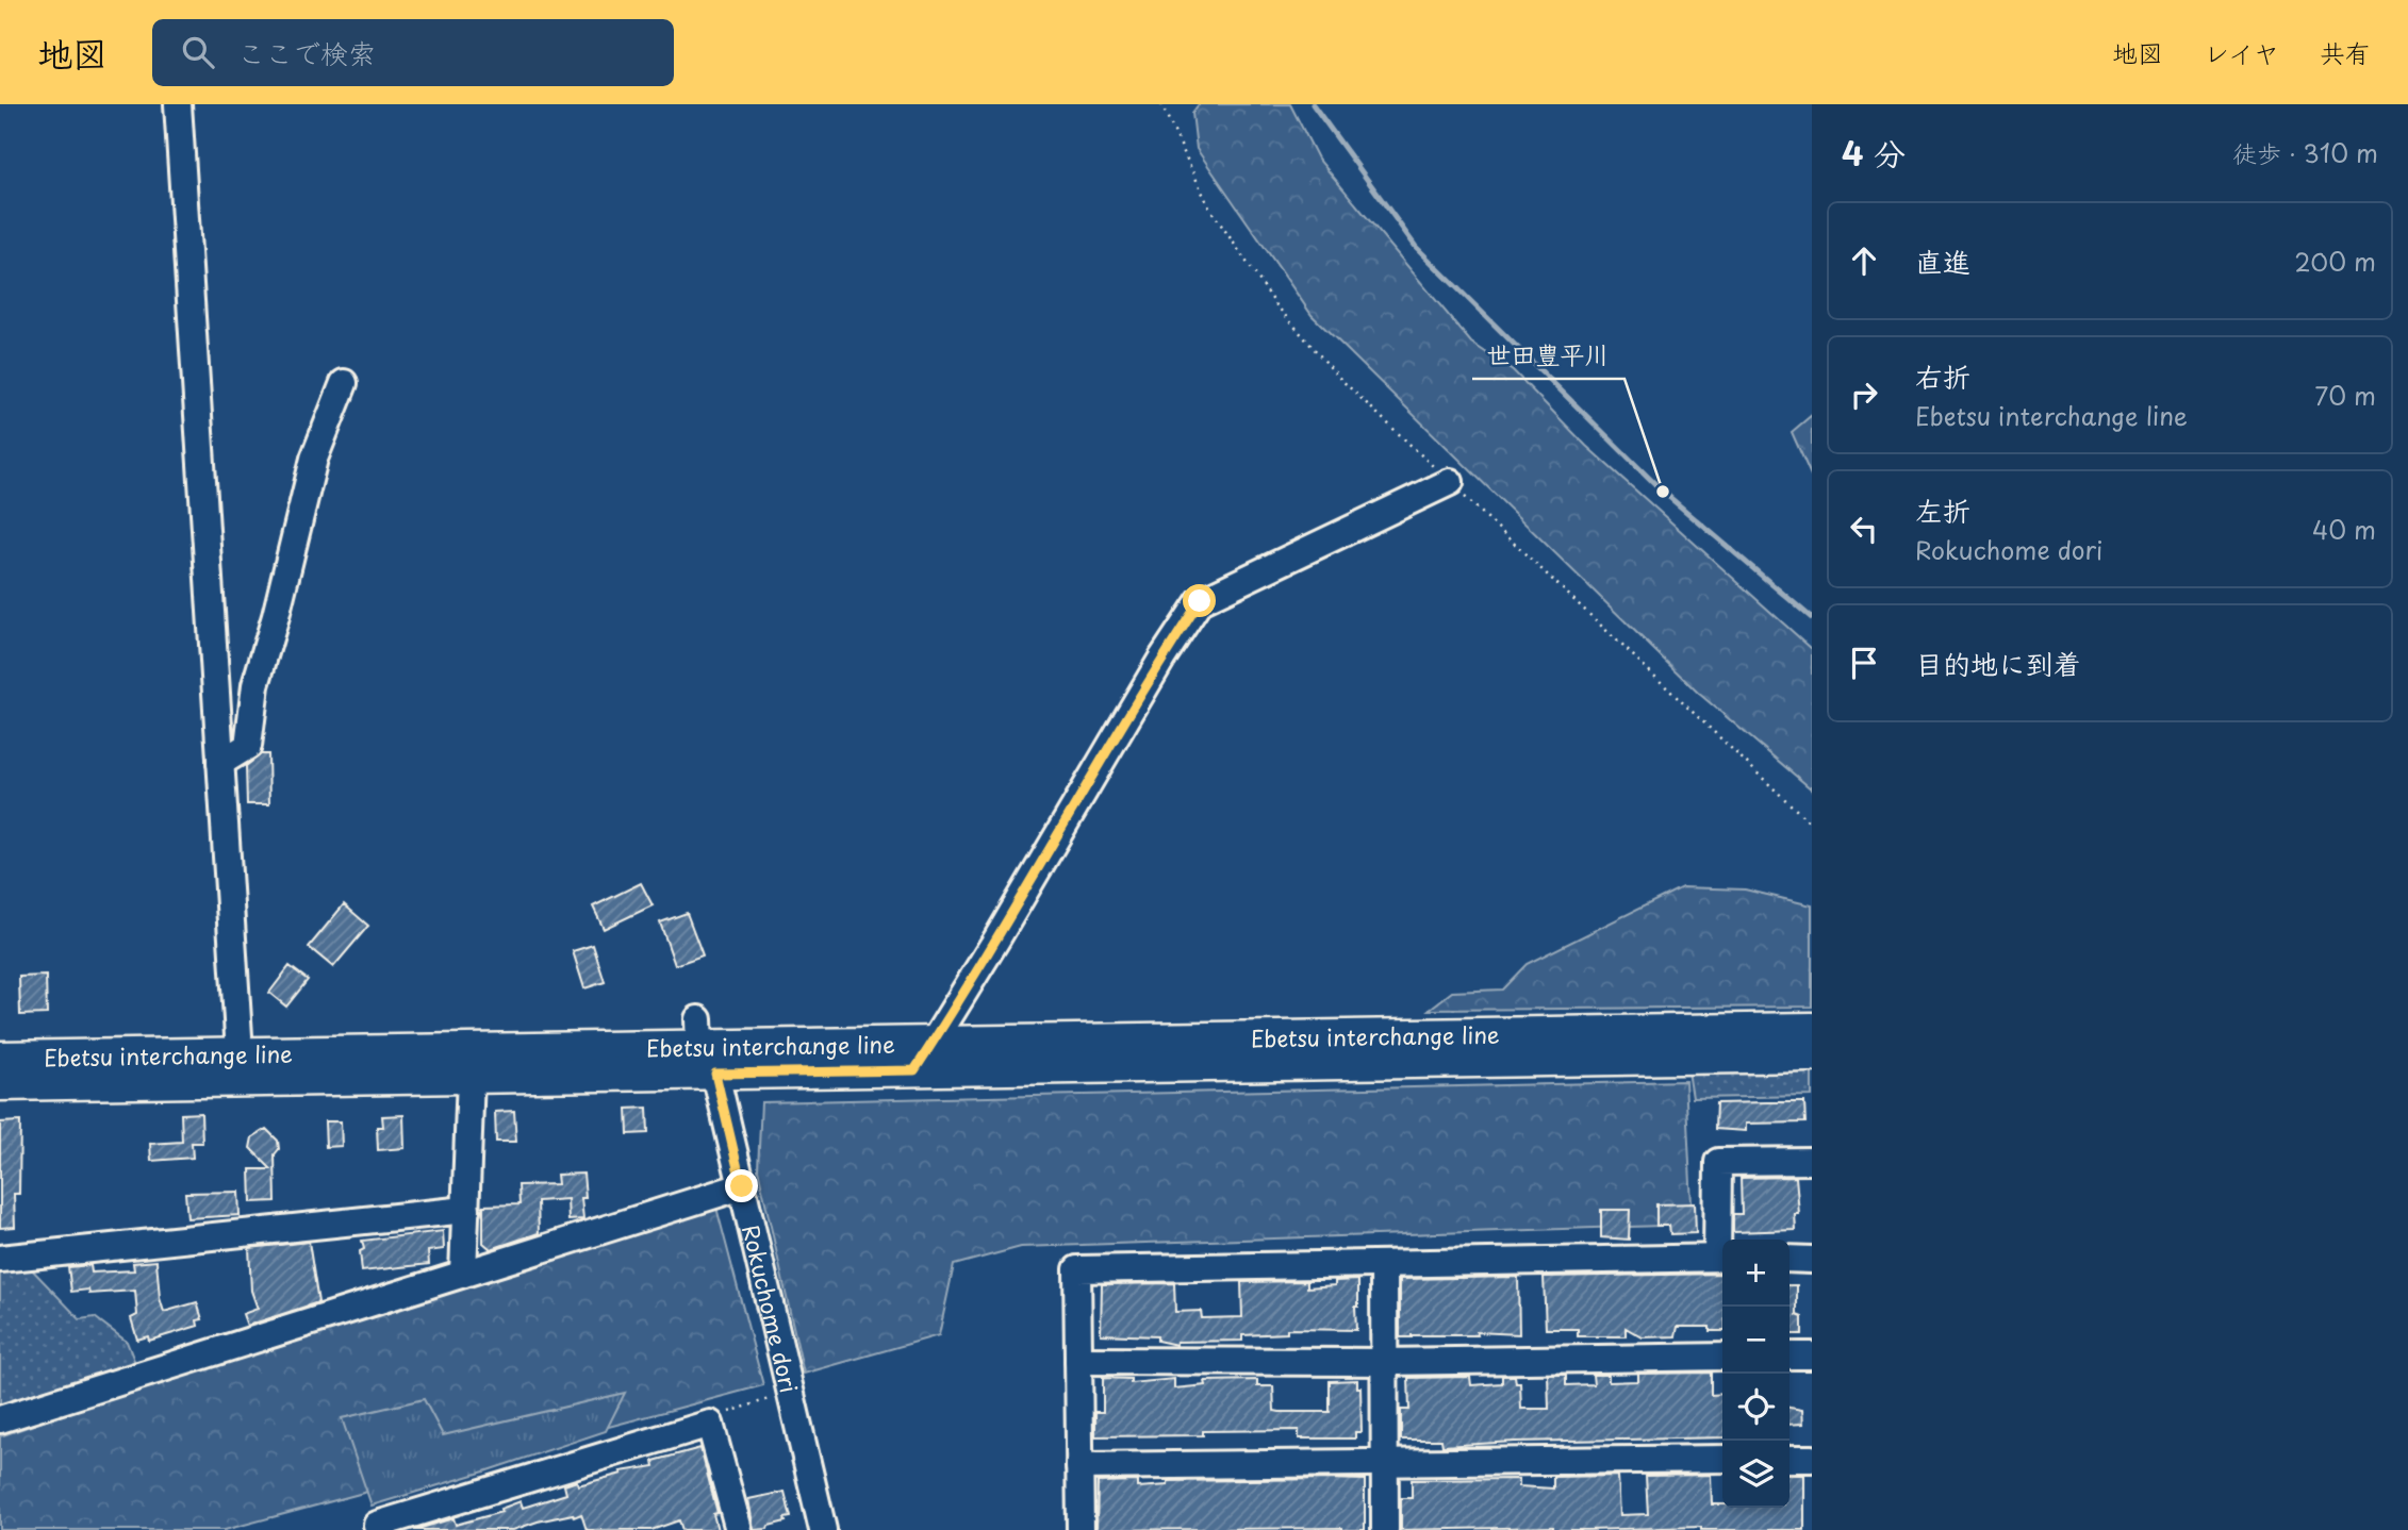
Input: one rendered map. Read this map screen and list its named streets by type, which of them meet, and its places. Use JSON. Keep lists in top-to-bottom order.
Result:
{
  "streets": {
    "main road": ["Ebetsu interchange line"],
    "street": ["Rokuchome dori"]
  },
  "crossings": [
    ["Ebetsu interchange line", "Rokuchome dori"]
  ],
  "places": ["世田豊平川"],
  "page": {
    "header": "地図",
    "search": "ここで検索",
    "nav": ["地図", "レイヤ", "共有"],
    "heading": ["4 分", "徒歩 · 310 m"],
    "list": [
      ["直進", "200 m"],
      ["右折", "Ebetsu interchange line", "70 m"],
      ["左折", "Rokuchome dori", "40 m"],
      "目的地に到着"
    ],
    "map_buttons": ["+", "−"]
  }
}
